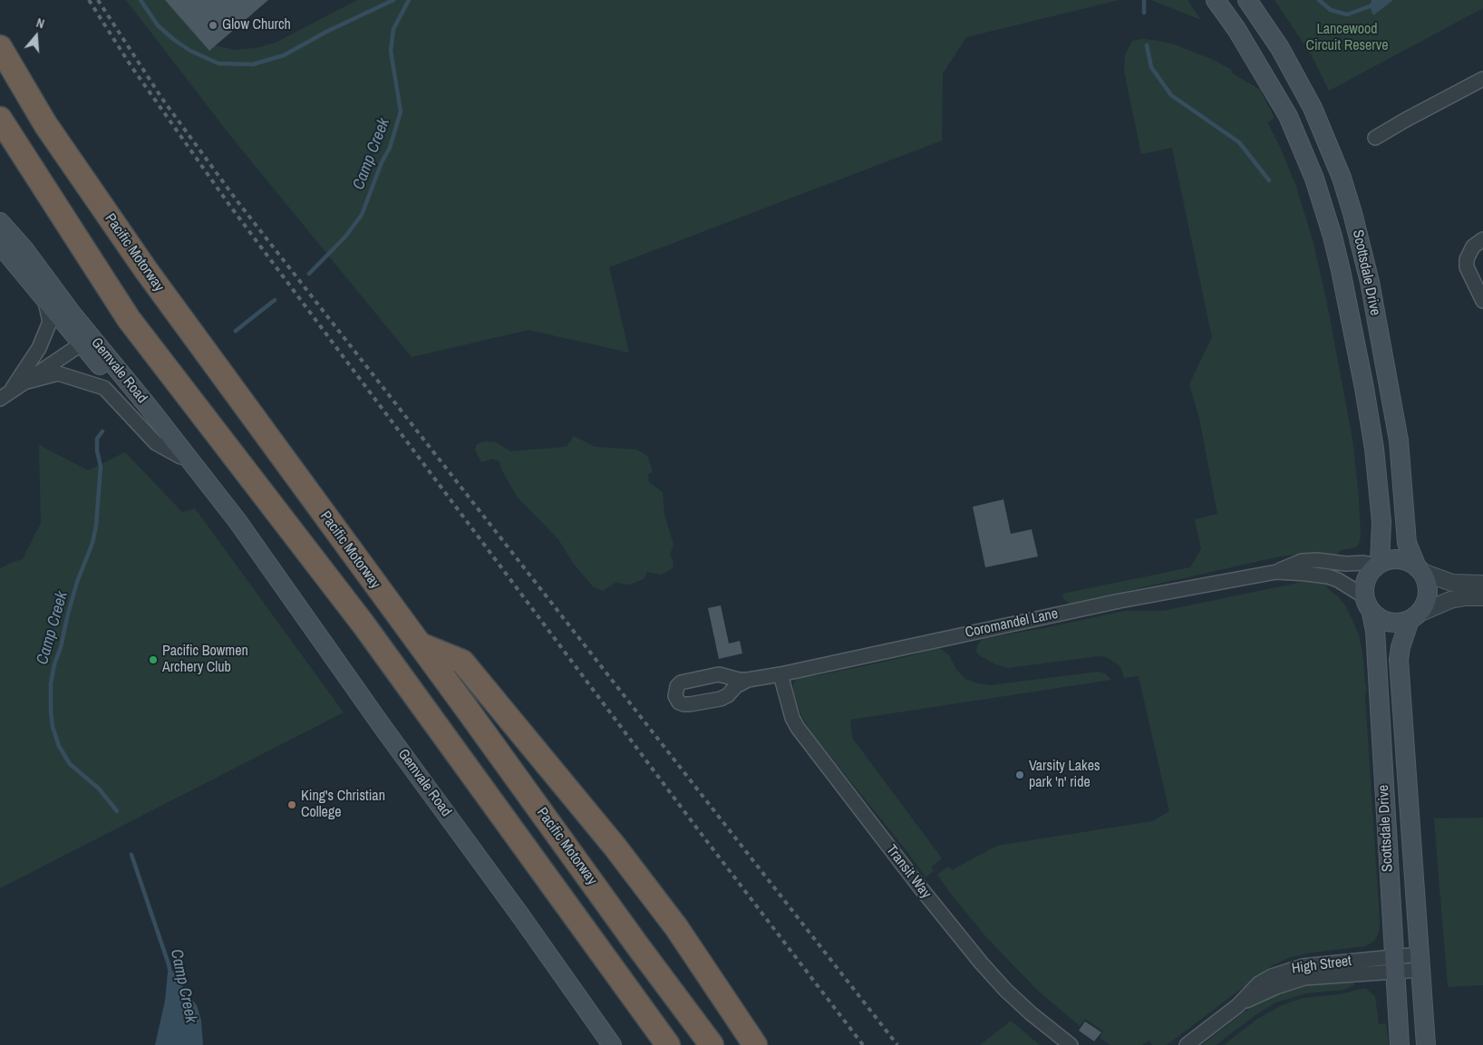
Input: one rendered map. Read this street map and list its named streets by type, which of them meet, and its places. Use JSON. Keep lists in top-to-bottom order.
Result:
{
  "streets": {
    "highway": ["Pacific Motorway"],
    "main road": ["Scottsdale Drive", "Gemvale Road"],
    "street": ["Coromandel Lane", "Transit Way", "High Street"]
  },
  "crossings": [
    ["Scottsdale Drive", "Coromandel Lane"],
    ["Scottsdale Drive", "High Street"],
    ["Coromandel Lane", "Transit Way"]
  ],
  "water": ["Camp Creek"],
  "parks": ["Lancewood Circuit Reserve"],
  "places": [
    "Glow Church",
    "Pacific Bowmen Archery Club",
    "Varsity Lakes park 'n' ride",
    "King's Christian College"
  ],
  "north": "top"
}
